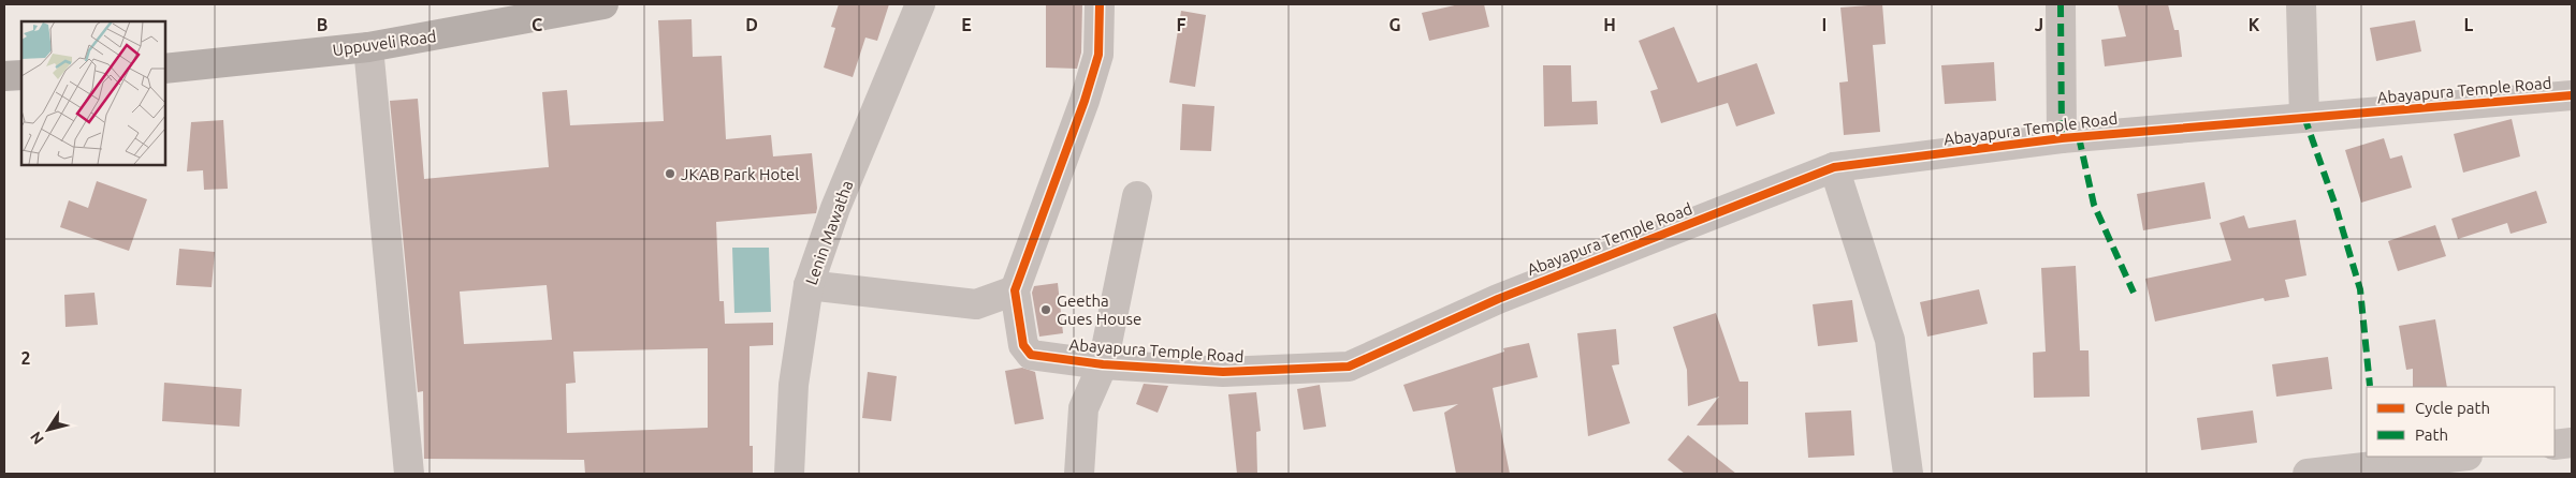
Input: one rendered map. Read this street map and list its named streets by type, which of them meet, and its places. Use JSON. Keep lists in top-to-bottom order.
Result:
{
  "streets": {
    "main road": ["Uppuveli Road"],
    "street": ["Abayapura Temple Road", "Lenin Mawatha"]
  },
  "places": ["JKAB Park Hotel", "Geetha Gues House"],
  "legend": ["Cycle path", "Path"],
  "north": "bottom left",
  "grid": {
    "columns": [
      "B",
      "C",
      "D",
      "E",
      "F",
      "G",
      "H",
      "I",
      "J",
      "K",
      "L"
    ],
    "rows": ["2"]
  }
}
